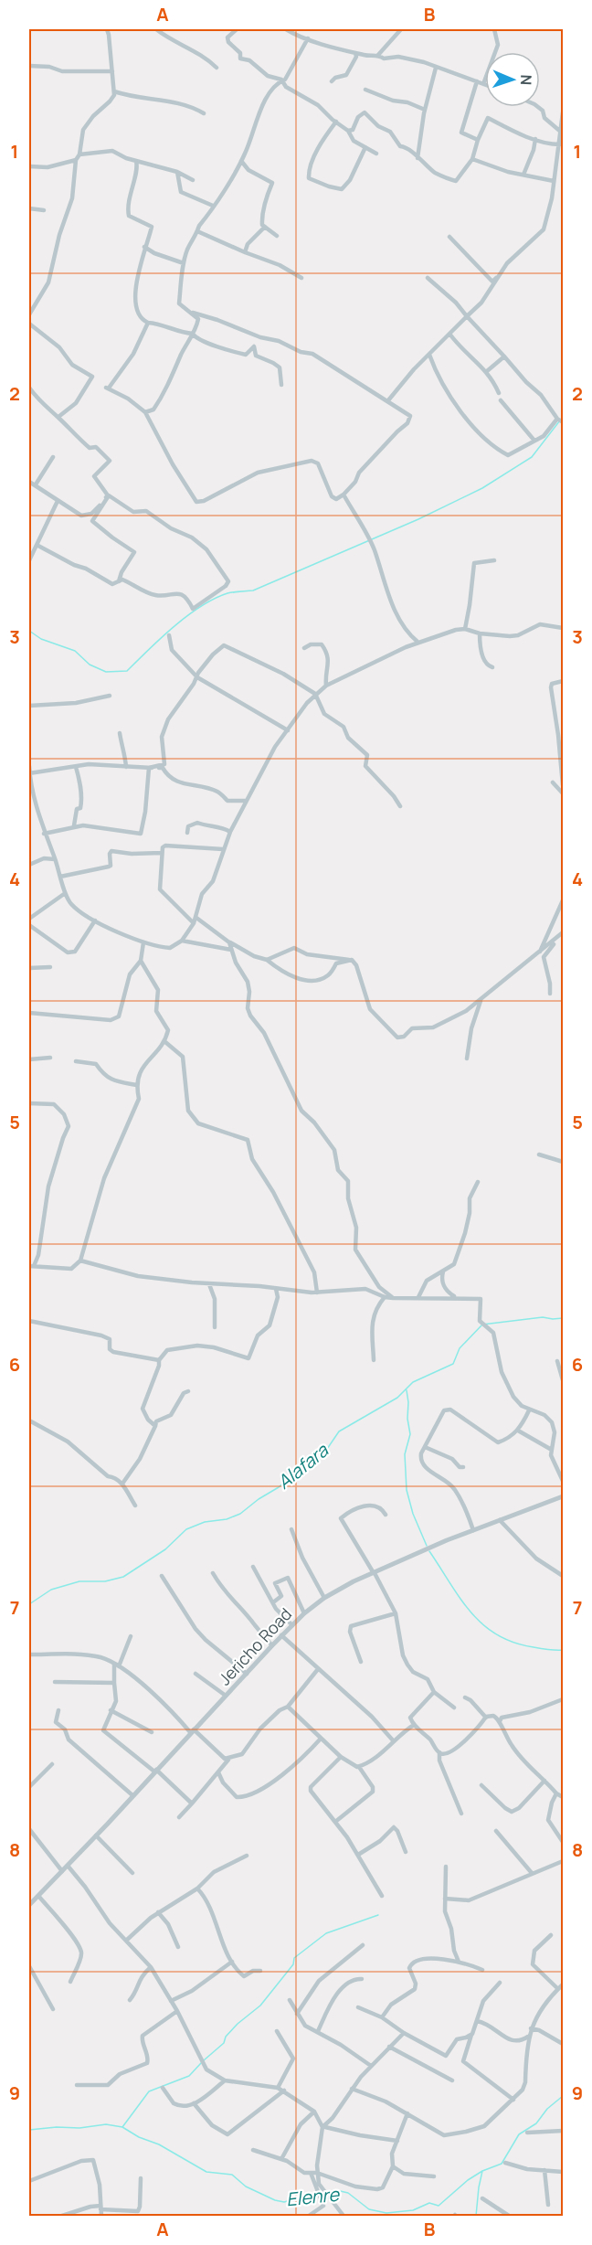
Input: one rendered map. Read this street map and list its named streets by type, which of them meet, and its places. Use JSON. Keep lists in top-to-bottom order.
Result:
{
  "streets": {
    "street": ["Jericho Road"]
  },
  "water": ["Alafara", "Elenre"],
  "north": "right",
  "grid": {
    "columns": ["A", "B"],
    "rows": [
      "1",
      "2",
      "3",
      "4",
      "5",
      "6",
      "7",
      "8",
      "9"
    ]
  }
}
